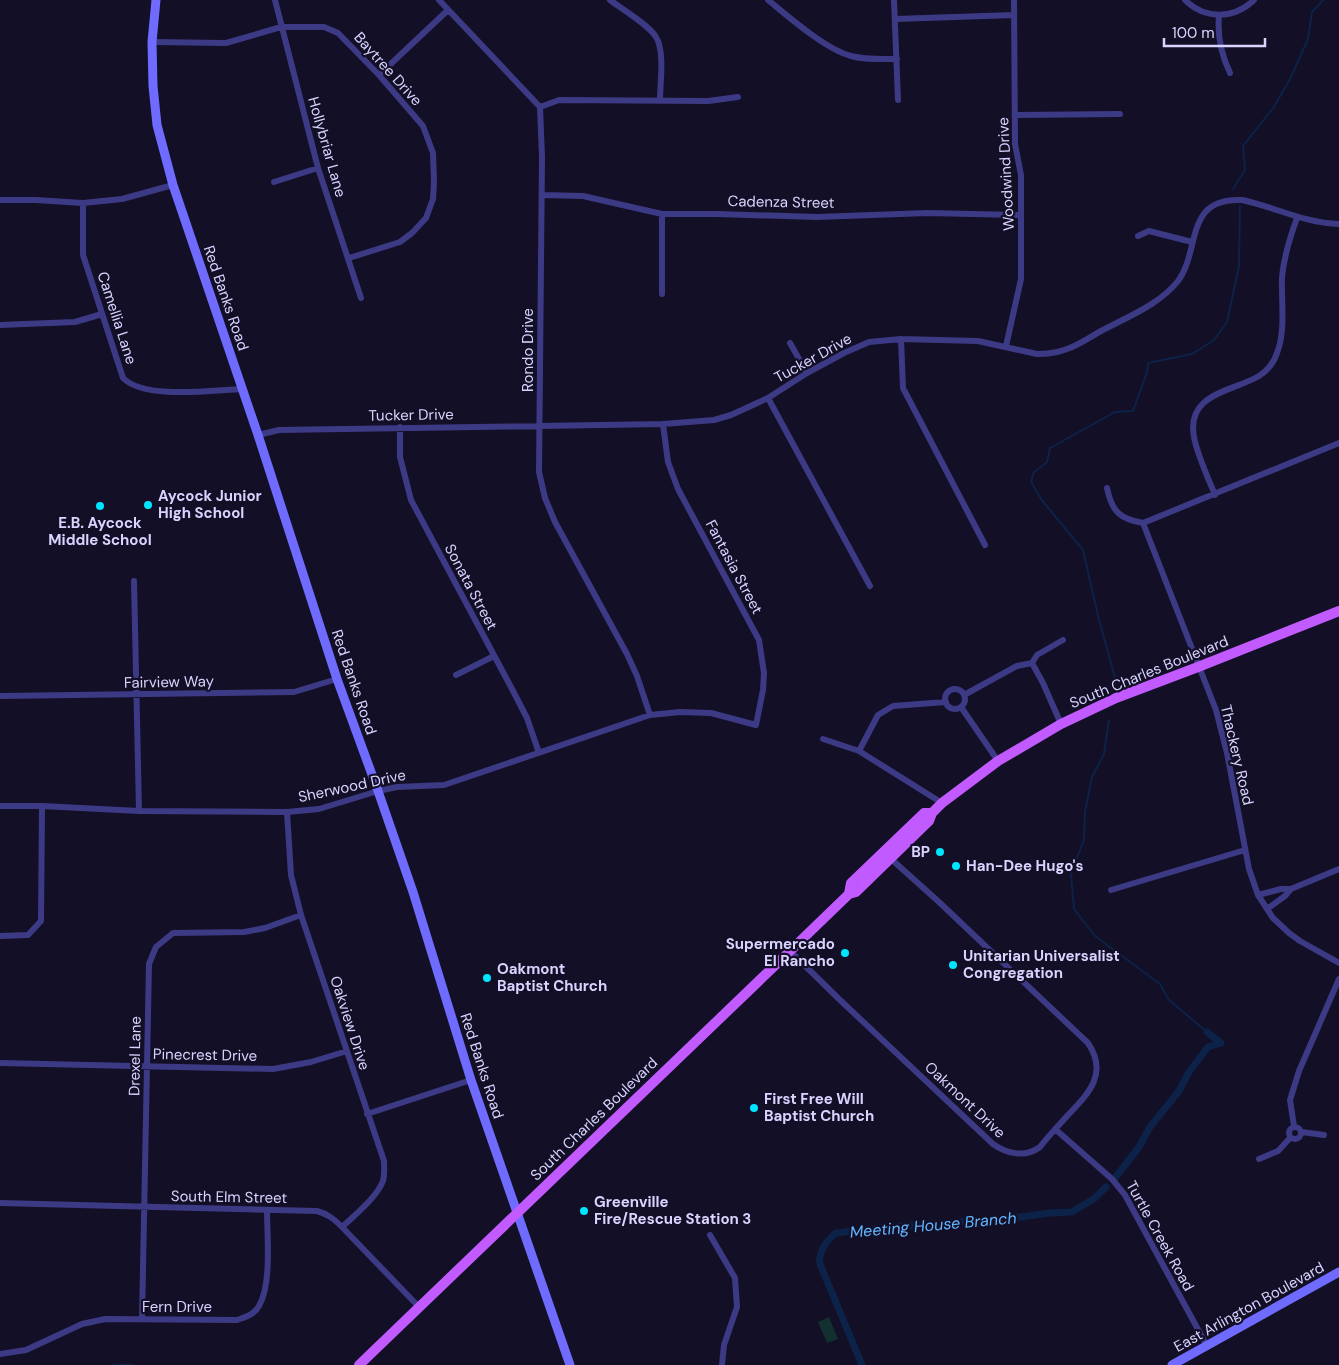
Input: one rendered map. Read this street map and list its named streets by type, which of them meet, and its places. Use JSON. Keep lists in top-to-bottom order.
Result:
{
  "streets": {
    "main road": ["South Charles Boulevard"],
    "street": [
      "Baytree Drive",
      "Hollybriar Lane",
      "Woodwind Drive",
      "Cadenza Street",
      "Red Banks Road",
      "Camellia Lane",
      "Rondo Drive",
      "Tucker Drive",
      "Fantasia Street",
      "Sonata Street",
      "Fairview Way",
      "Thackery Road",
      "Sherwood Drive",
      "Oakview Drive",
      "Pinecrest Drive",
      "Drexel Lane",
      "Oakmont Drive",
      "South Elm Street",
      "Turtle Creek Road",
      "Fern Drive",
      "East Arlington Boulevard"
    ]
  },
  "crossings": [
    ["Baytree Drive", "Hollybriar Lane"],
    ["Baytree Drive", "Red Banks Road"],
    ["Woodwind Drive", "Cadenza Street"],
    ["Woodwind Drive", "Tucker Drive"],
    ["Cadenza Street", "Rondo Drive"],
    ["Red Banks Road", "Camellia Lane"],
    ["Red Banks Road", "Tucker Drive"],
    ["Red Banks Road", "South Charles Boulevard"],
    ["Red Banks Road", "Fairview Way"],
    ["Red Banks Road", "Sherwood Drive"],
    ["Rondo Drive", "Tucker Drive"],
    ["Rondo Drive", "Sherwood Drive"],
    ["Tucker Drive", "Fantasia Street"],
    ["Tucker Drive", "Sonata Street"],
    ["Fantasia Street", "Sherwood Drive"],
    ["Sonata Street", "Sherwood Drive"],
    ["South Charles Boulevard", "Thackery Road"],
    ["South Charles Boulevard", "Oakmont Drive"],
    ["South Charles Boulevard", "South Elm Street"],
    ["Sherwood Drive", "Oakview Drive"],
    ["Oakview Drive", "Pinecrest Drive"],
    ["Oakview Drive", "Drexel Lane"],
    ["Oakview Drive", "South Elm Street"],
    ["Pinecrest Drive", "Drexel Lane"],
    ["Drexel Lane", "South Elm Street"],
    ["Drexel Lane", "Fern Drive"],
    ["Oakmont Drive", "Turtle Creek Road"],
    ["South Elm Street", "Fern Drive"],
    ["Turtle Creek Road", "East Arlington Boulevard"]
  ],
  "water": ["Meeting House Branch"],
  "places": [
    "Aycock Junior High School",
    "E.B. Aycock Middle School",
    "BP",
    "Han-Dee Hugo's",
    "Supermercado El Rancho",
    "Unitarian Universalist Congregation",
    "Oakmont Baptist Church",
    "First Free Will Baptist Church",
    "Greenville Fire/Rescue Station 3"
  ],
  "scale_bar": "100 m"
}
